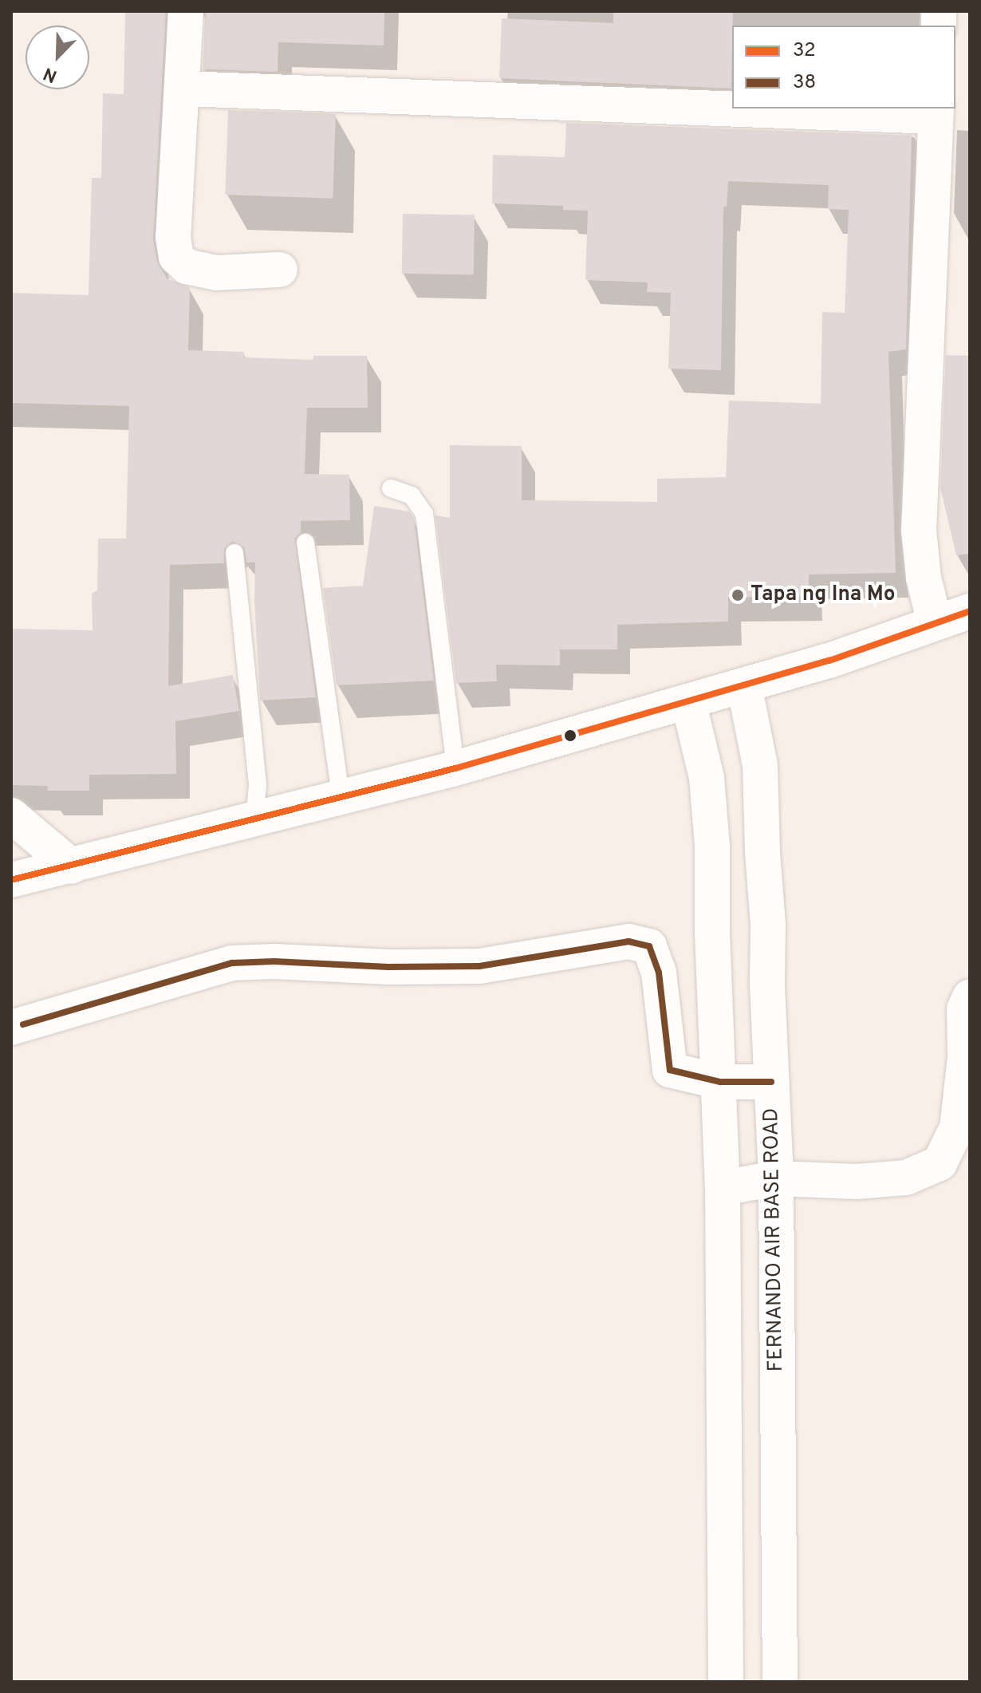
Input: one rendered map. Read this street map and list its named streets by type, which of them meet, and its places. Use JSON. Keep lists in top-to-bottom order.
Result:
{
  "streets": {
    "main road": ["FERNANDO AIR BASE ROAD"]
  },
  "places": ["Tapa ng Ina Mo"],
  "lines": ["transit line 32", "transit line 38"],
  "legend": ["32", "38"],
  "north": "bottom left"
}
